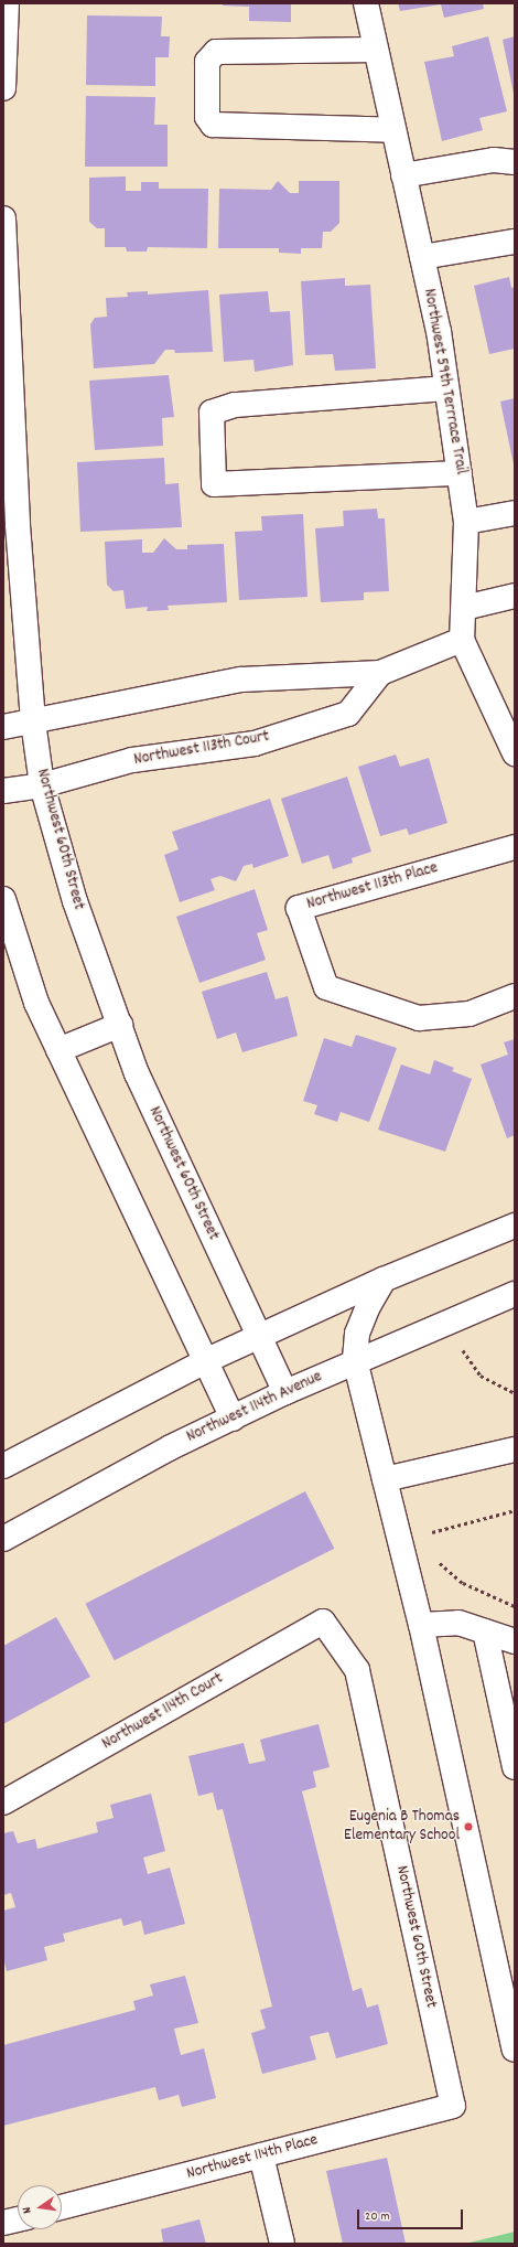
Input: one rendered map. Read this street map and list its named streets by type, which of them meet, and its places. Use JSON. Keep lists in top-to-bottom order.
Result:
{
  "streets": {
    "street": [
      "Northwest 59th Terrrace Trail",
      "Northwest 113th Court",
      "Northwest 60th Street",
      "Northwest 113th Place",
      "Northwest 114th Avenue",
      "Northwest 114th Court",
      "Northwest 114th Place"
    ]
  },
  "crossings": [
    ["Northwest 59th Terrrace Trail", "Northwest 113th Court"],
    ["Northwest 113th Court", "Northwest 60th Street"],
    ["Northwest 60th Street", "Northwest 114th Avenue"],
    ["Northwest 60th Street", "Northwest 114th Court"],
    ["Northwest 60th Street", "Northwest 114th Place"]
  ],
  "places": ["Eugenia B Thomas Elementary School"],
  "scale_bar": "20 m",
  "north": "left"
}
